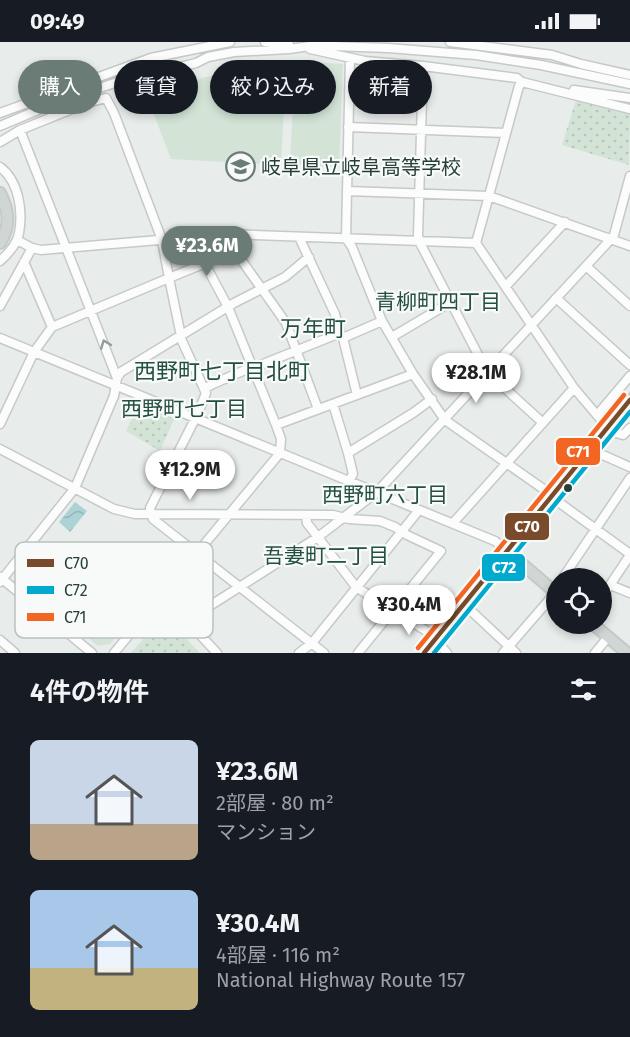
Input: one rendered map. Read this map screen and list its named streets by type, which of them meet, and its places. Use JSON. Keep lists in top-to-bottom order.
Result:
{
  "districts": [
    "青柳町四丁目",
    "万年町",
    "西野町七丁目北町",
    "西野町七丁目",
    "西野町六丁目",
    "吾妻町二丁目"
  ],
  "places": {
    "school or university": ["岐阜県立岐阜高等学校"]
  },
  "lines": ["transit line C71", "transit line C70", "transit line C72"],
  "legend": ["C70", "C72", "C71"],
  "page": {
    "status": "09:49",
    "chip": [
      "購入",
      "賃貸",
      "絞り込み",
      "新着"
    ],
    "price": [
      "¥23.6M",
      "¥28.1M",
      "¥12.9M",
      "¥30.4M"
    ],
    "heading": "4件の物件",
    "list": [
      {
        "name": "¥23.6M",
        "note": "2部屋 · 80 m² · マンション"
      },
      {
        "name": "¥30.4M",
        "note": "4部屋 · 116 m² · National Highway Route 157"
      }
    ]
  }
}
